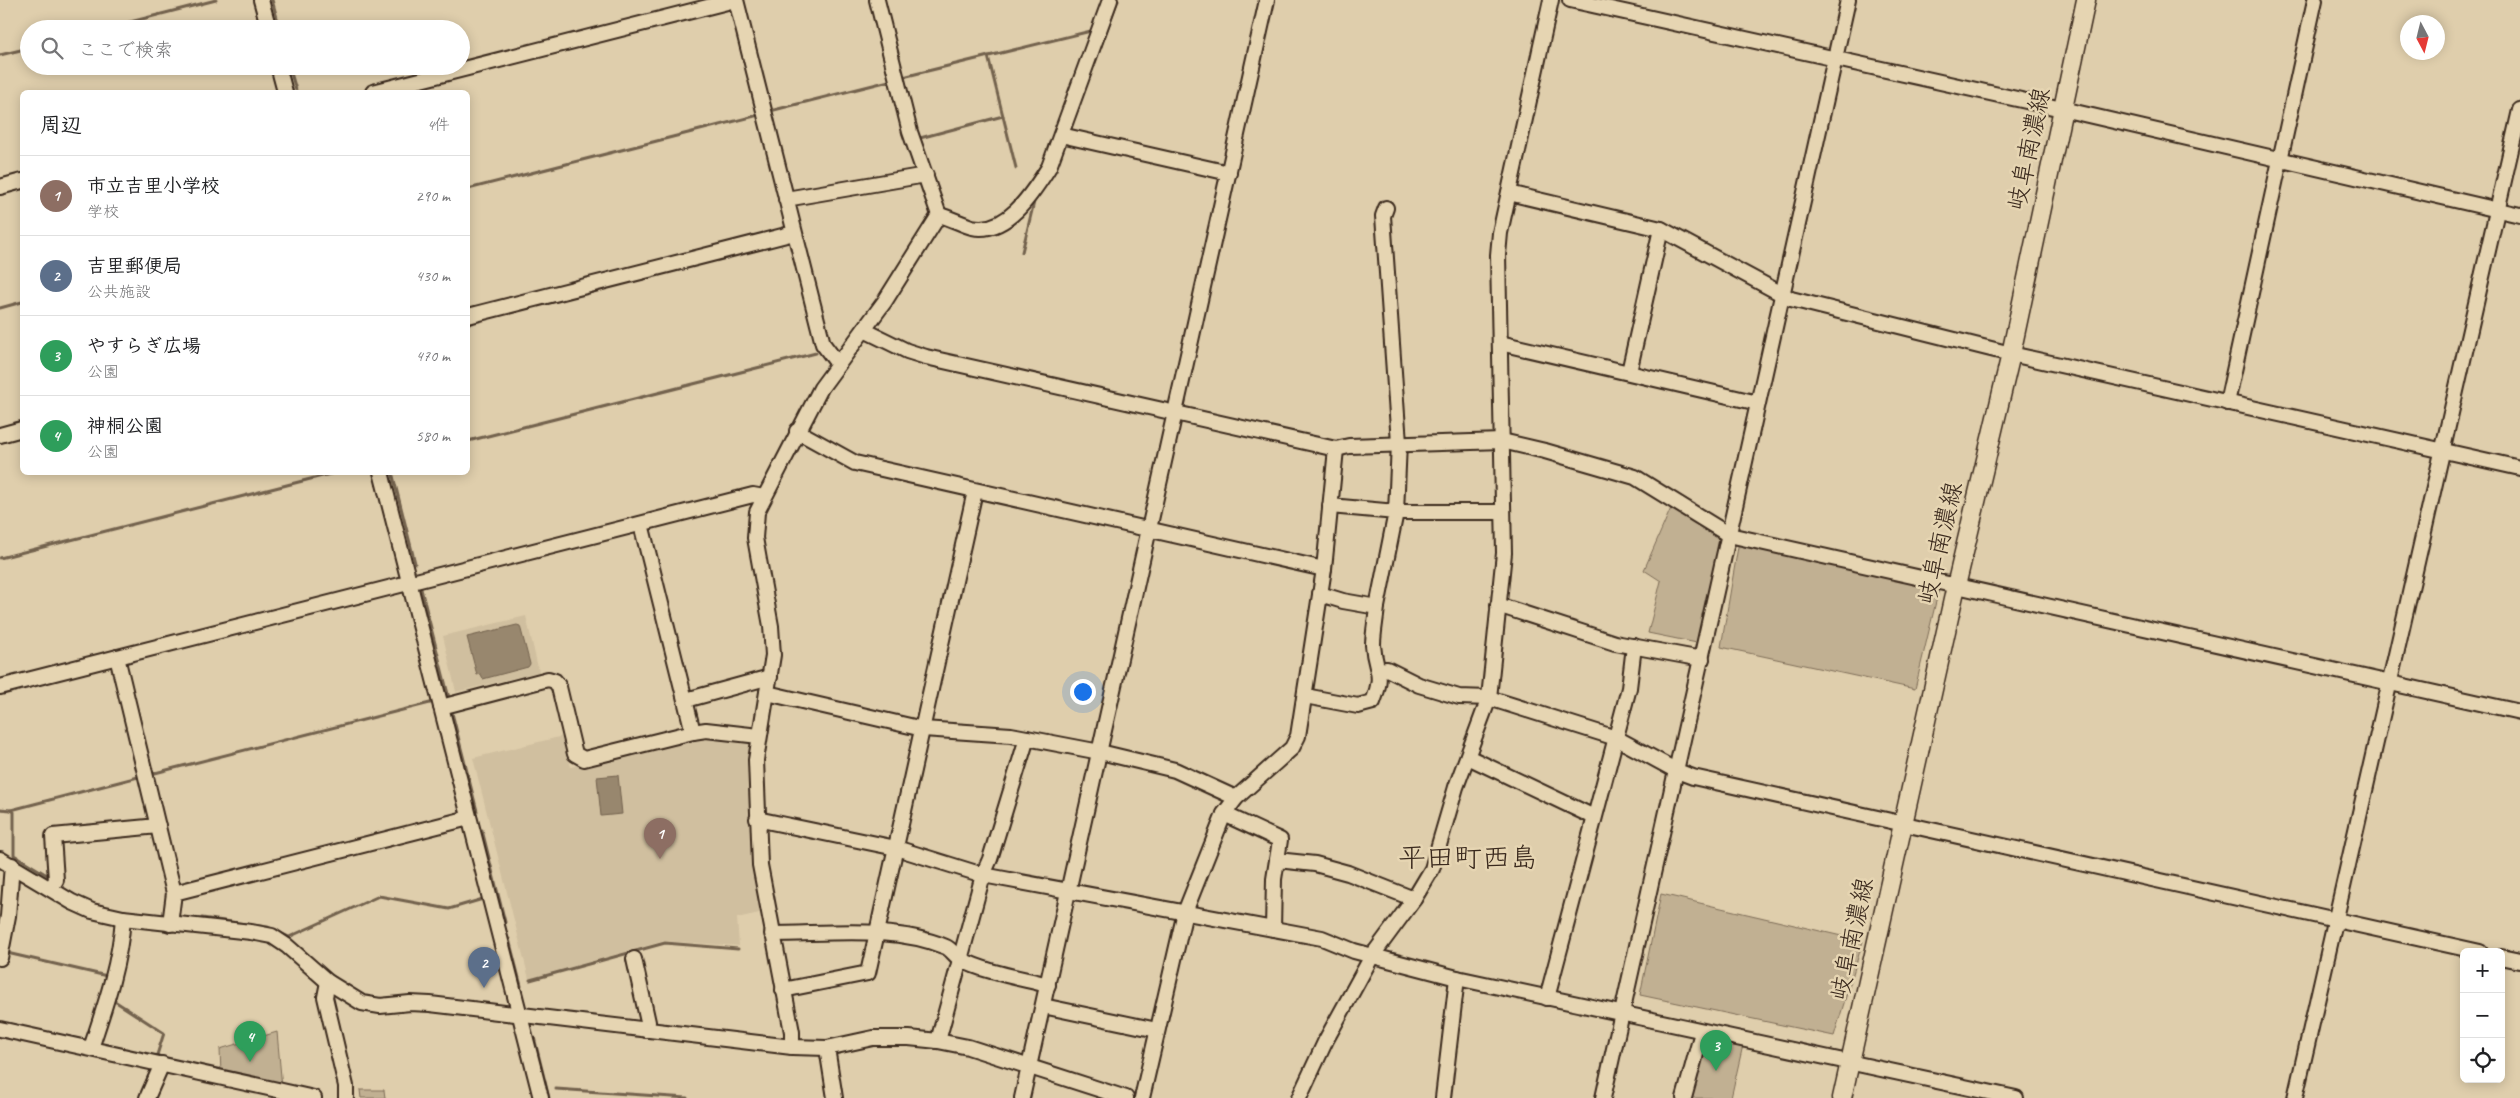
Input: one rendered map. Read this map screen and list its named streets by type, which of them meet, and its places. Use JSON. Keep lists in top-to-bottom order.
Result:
{
  "streets": {
    "main road": ["岐阜南濃線"]
  },
  "districts": ["平田町西島"],
  "north": "bottom",
  "page": {
    "search": "ここで検索",
    "heading": ["周辺", "4件"],
    "list": [
      {
        "mark": "1",
        "name": "市立吉里小学校",
        "note": "学校",
        "value": "290 m"
      },
      {
        "mark": "2",
        "name": "吉里郵便局",
        "note": "公共施設",
        "value": "430 m"
      },
      {
        "mark": "3",
        "name": "やすらぎ広場",
        "note": "公園",
        "value": "470 m"
      },
      {
        "mark": "4",
        "name": "神桐公園",
        "note": "公園",
        "value": "580 m"
      }
    ],
    "pins": [
      "1",
      "2",
      "4",
      "3"
    ],
    "map_buttons": ["+", "−"]
  }
}
